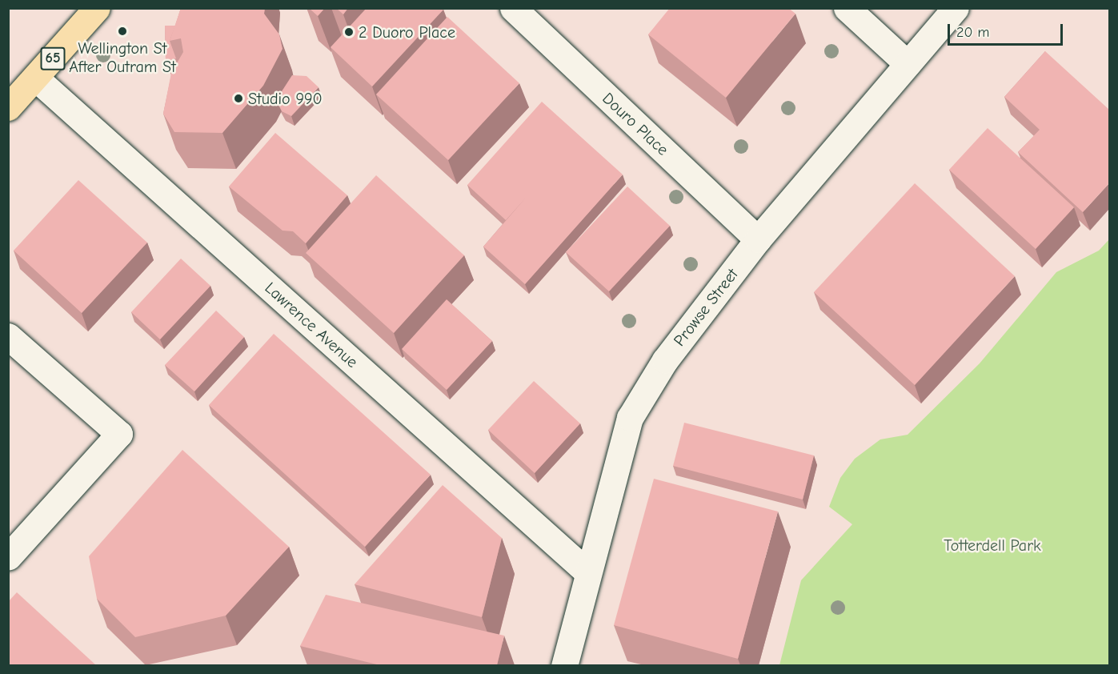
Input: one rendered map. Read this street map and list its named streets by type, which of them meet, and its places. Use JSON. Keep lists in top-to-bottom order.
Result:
{
  "streets": {
    "main road": ["65"],
    "street": ["Douro Place", "Prowse Street", "Lawrence Avenue"]
  },
  "crossings": [
    ["65", "Lawrence Avenue"],
    ["Douro Place", "Prowse Street"],
    ["Prowse Street", "Lawrence Avenue"]
  ],
  "parks": ["Totterdell Park"],
  "places": ["Wellington St After Outram St", "2 Duoro Place", "Studio 990"],
  "scale_bar": "20 m"
}
